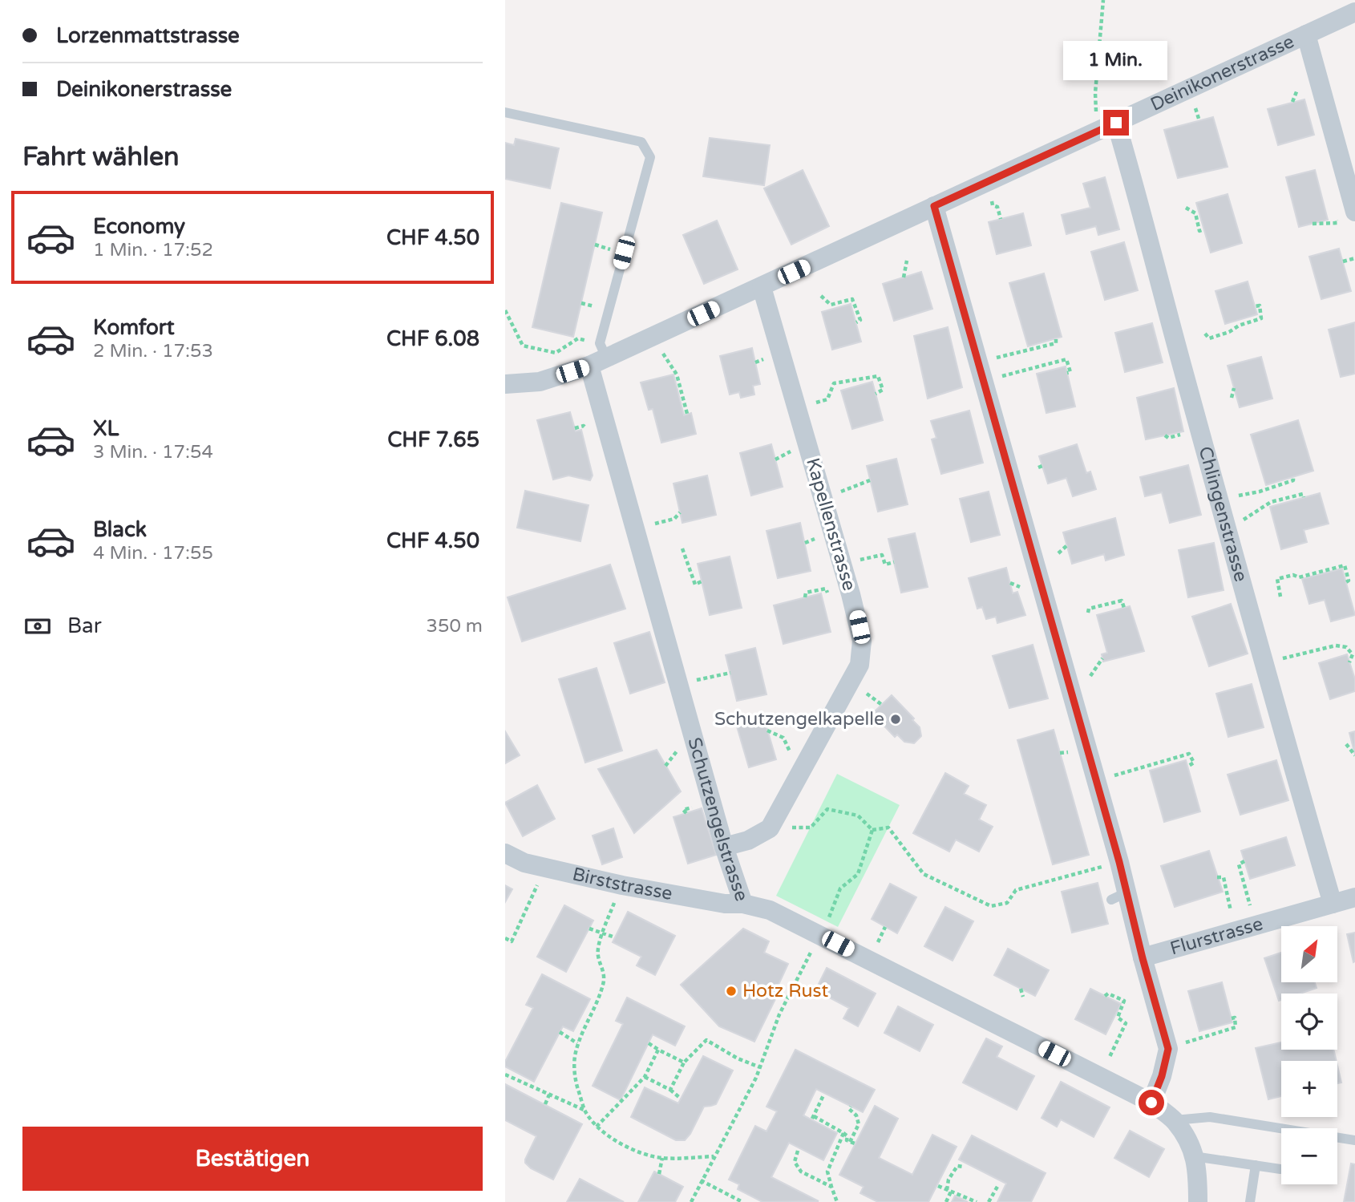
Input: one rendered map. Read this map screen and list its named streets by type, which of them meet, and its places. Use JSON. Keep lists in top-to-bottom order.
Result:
{
  "streets": {
    "street": [
      "Deinikonerstrasse",
      "Chlingenstrasse",
      "Kapellenstrasse",
      "Schutzengelstrasse",
      "Birststrasse",
      "Flurstrasse"
    ]
  },
  "crossings": [
    ["Deinikonerstrasse", "Chlingenstrasse"],
    ["Deinikonerstrasse", "Kapellenstrasse"],
    ["Deinikonerstrasse", "Schutzengelstrasse"],
    ["Chlingenstrasse", "Flurstrasse"],
    ["Kapellenstrasse", "Schutzengelstrasse"],
    ["Schutzengelstrasse", "Birststrasse"]
  ],
  "places": ["Schutzengelkapelle", "Hotz Rust"],
  "north": "top right",
  "page": {
    "banner": ["Lorzenmattstrasse", "Deinikonerstrasse"],
    "bubble": "1 Min.",
    "heading": "Fahrt wählen",
    "list": [
      {
        "name": "Economy",
        "note": "1 Min. · 17:52",
        "value": "CHF 4.50"
      },
      {
        "name": "Komfort",
        "note": "2 Min. · 17:53",
        "value": "CHF 6.08"
      },
      {
        "name": "XL",
        "note": "3 Min. · 17:54",
        "value": "CHF 7.65"
      },
      {
        "name": "Black",
        "note": "4 Min. · 17:55",
        "value": "CHF 4.50"
      }
    ],
    "pay": ["Bar", "350 m"],
    "map_buttons": ["+", "−"],
    "buttons": "Bestätigen"
  }
}
